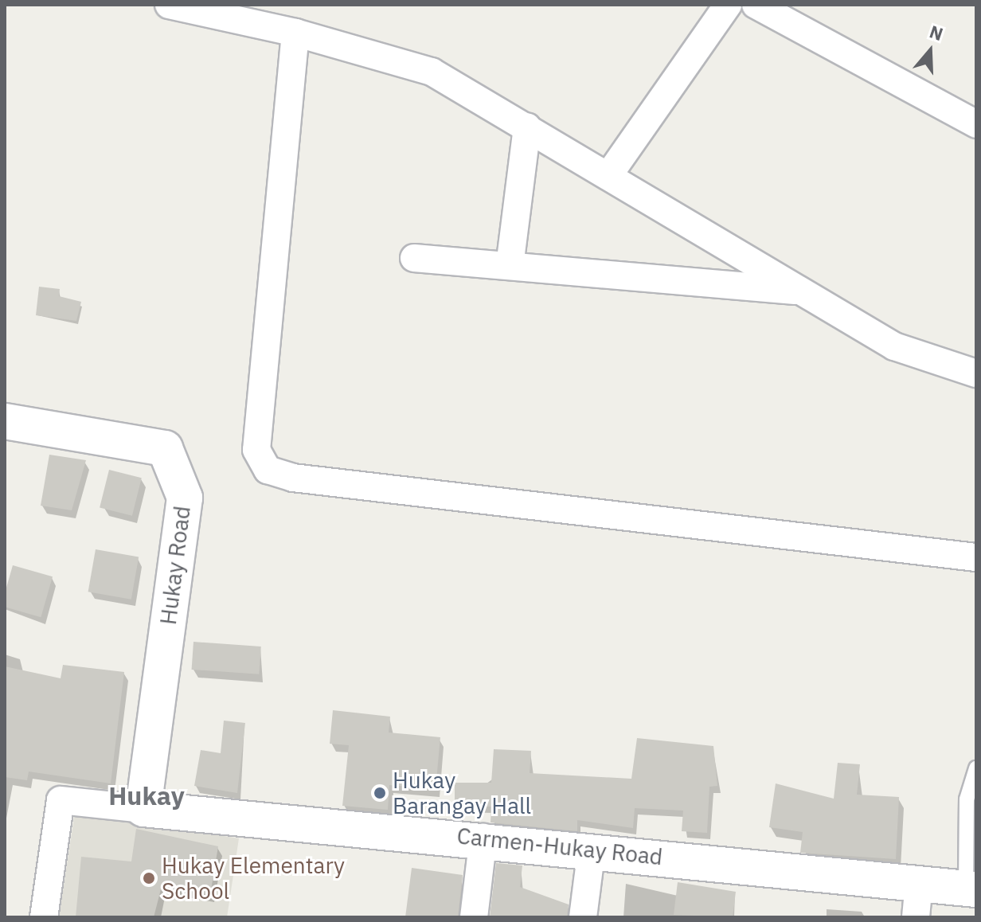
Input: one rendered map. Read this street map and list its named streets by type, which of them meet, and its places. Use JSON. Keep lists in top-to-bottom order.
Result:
{
  "streets": {
    "street": ["Hukay Road", "Carmen-Hukay Road"]
  },
  "crossings": [
    ["Hukay Road", "Carmen-Hukay Road"]
  ],
  "districts": ["Hukay"],
  "places": ["Hukay Barangay Hall", "Hukay Elementary School"],
  "north": "top"
}
